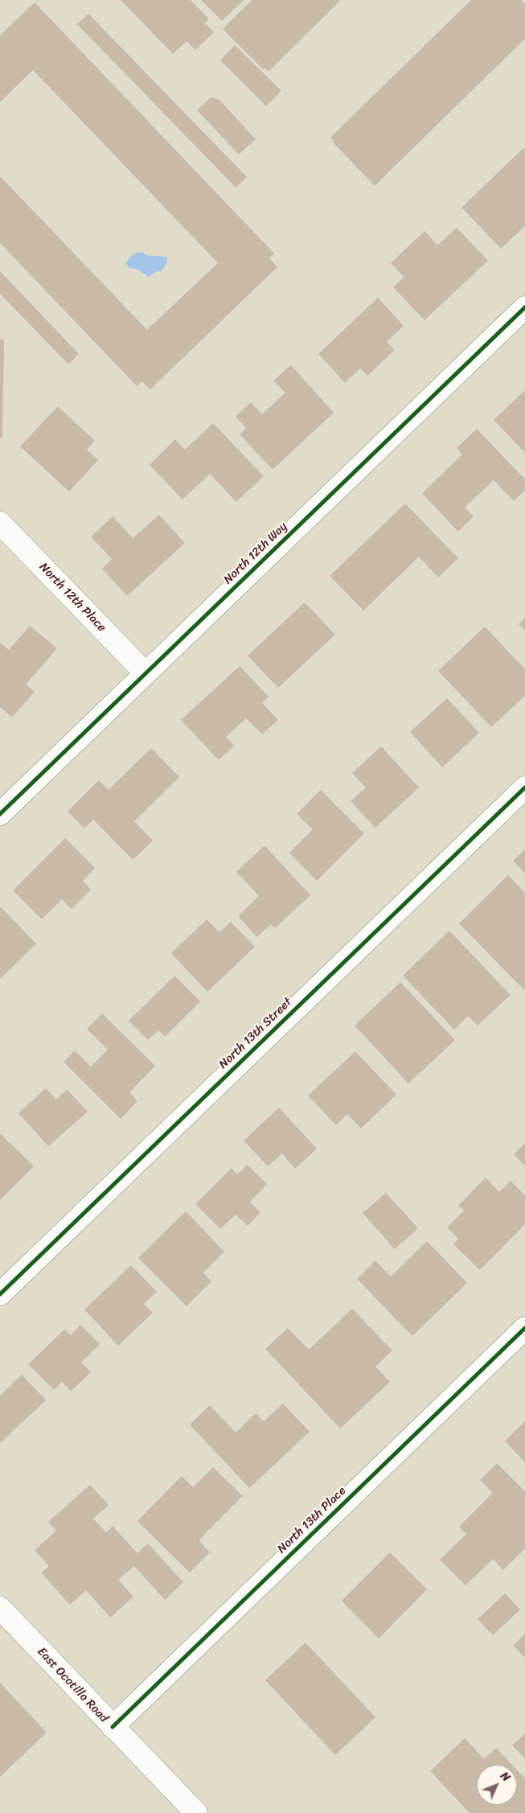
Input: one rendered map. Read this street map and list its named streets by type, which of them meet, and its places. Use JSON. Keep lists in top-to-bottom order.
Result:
{
  "streets": {
    "street": [
      "North 12th Way",
      "North 12th Place",
      "North 13th Street",
      "North 13th Place",
      "East Ocotillo Road"
    ]
  },
  "crossings": [
    ["North 12th Way", "North 12th Place"],
    ["North 13th Place", "East Ocotillo Road"]
  ],
  "north": "top right"
}
